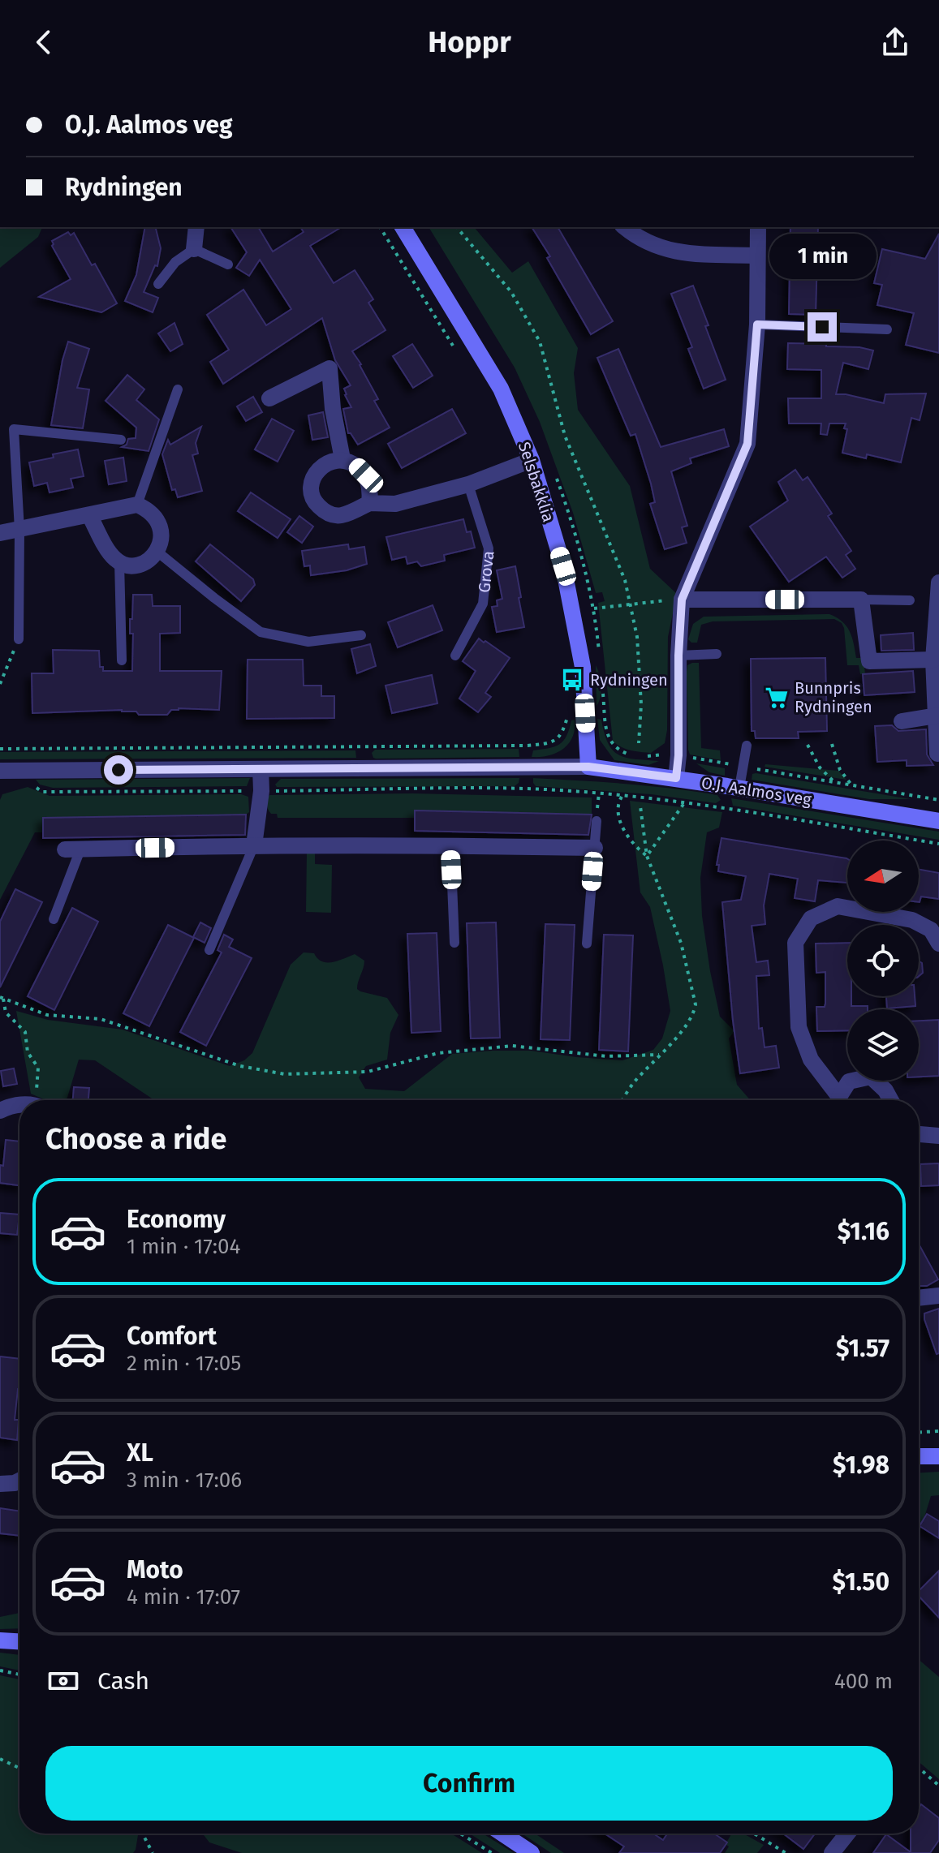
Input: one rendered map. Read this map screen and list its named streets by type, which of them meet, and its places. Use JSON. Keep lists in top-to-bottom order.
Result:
{
  "streets": {
    "street": ["Selsbakklia", "O.J. Aalmos veg"],
    "lane": ["Grova"]
  },
  "crossings": [
    ["Selsbakklia", "O.J. Aalmos veg"]
  ],
  "places": {
    "bus stop": ["Rydningen"],
    "supermarket": ["Bunnpris Rydningen"]
  },
  "north": "left",
  "page": {
    "header": "Hoppr",
    "banner": ["O.J. Aalmos veg", "Rydningen"],
    "bubble": "1 min",
    "heading": "Choose a ride",
    "list": [
      {
        "name": "Economy",
        "note": "1 min · 17:04",
        "value": "$1.16"
      },
      {
        "name": "Comfort",
        "note": "2 min · 17:05",
        "value": "$1.57"
      },
      {
        "name": "XL",
        "note": "3 min · 17:06",
        "value": "$1.98"
      },
      {
        "name": "Moto",
        "note": "4 min · 17:07",
        "value": "$1.50"
      }
    ],
    "pay": ["Cash", "400 m"],
    "buttons": "Confirm"
  }
}
